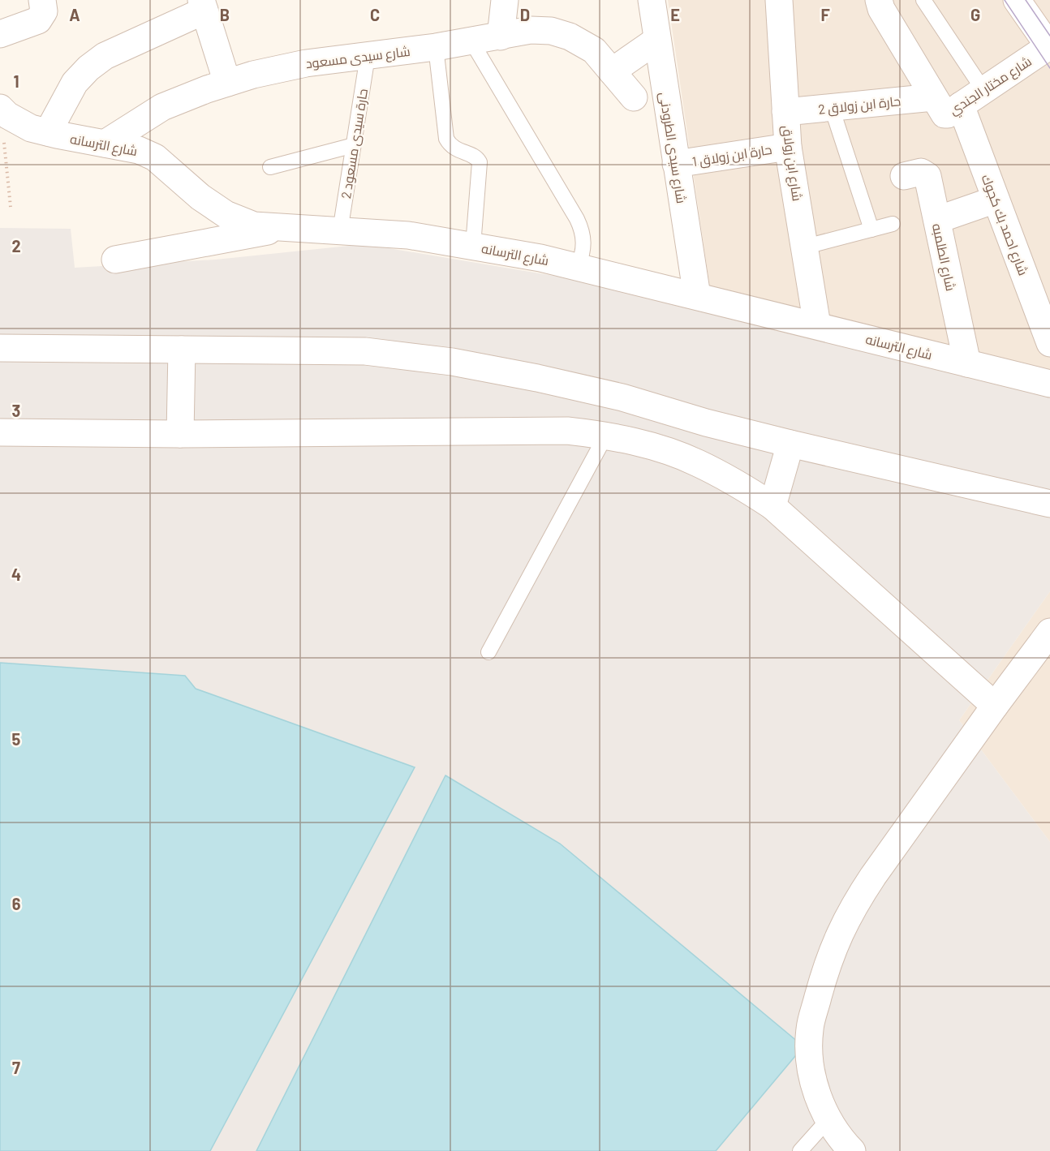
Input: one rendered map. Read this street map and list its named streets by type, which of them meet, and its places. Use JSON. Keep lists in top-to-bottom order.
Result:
{
  "streets": {
    "street": [
      "شارع سيدى مسعود",
      "شارع مختار الجندي",
      "حارة ابن زولاق 2",
      "شارع الترسانه",
      "شارع سيدى الطرودنى",
      "حارة ابن زولاق 1",
      "شارع ابن زولاق",
      "شارع احمد بك كجوك",
      "شارع الطلمبه"
    ],
    "lane": ["حارة سيدى مسعود 2"]
  },
  "crossings": [
    ["شارع سيدى مسعود", "حارة سيدى مسعود 2"],
    ["شارع سيدى مسعود", "شارع الترسانه"],
    ["شارع مختار الجندي", "حارة ابن زولاق 2"],
    ["شارع مختار الجندي", "شارع احمد بك كجوك"],
    ["حارة ابن زولاق 2", "شارع ابن زولاق"],
    ["حارة سيدى مسعود 2", "شارع الترسانه"],
    ["شارع الترسانه", "شارع سيدى الطرودنى"],
    ["شارع الترسانه", "شارع ابن زولاق"],
    ["شارع الترسانه", "شارع الطلمبه"],
    ["شارع سيدى الطرودنى", "حارة ابن زولاق 1"],
    ["حارة ابن زولاق 1", "شارع ابن زولاق"]
  ],
  "grid": {
    "columns": [
      "A",
      "B",
      "C",
      "D",
      "E",
      "F",
      "G"
    ],
    "rows": [
      "1",
      "2",
      "3",
      "4",
      "5",
      "6",
      "7"
    ]
  }
}
